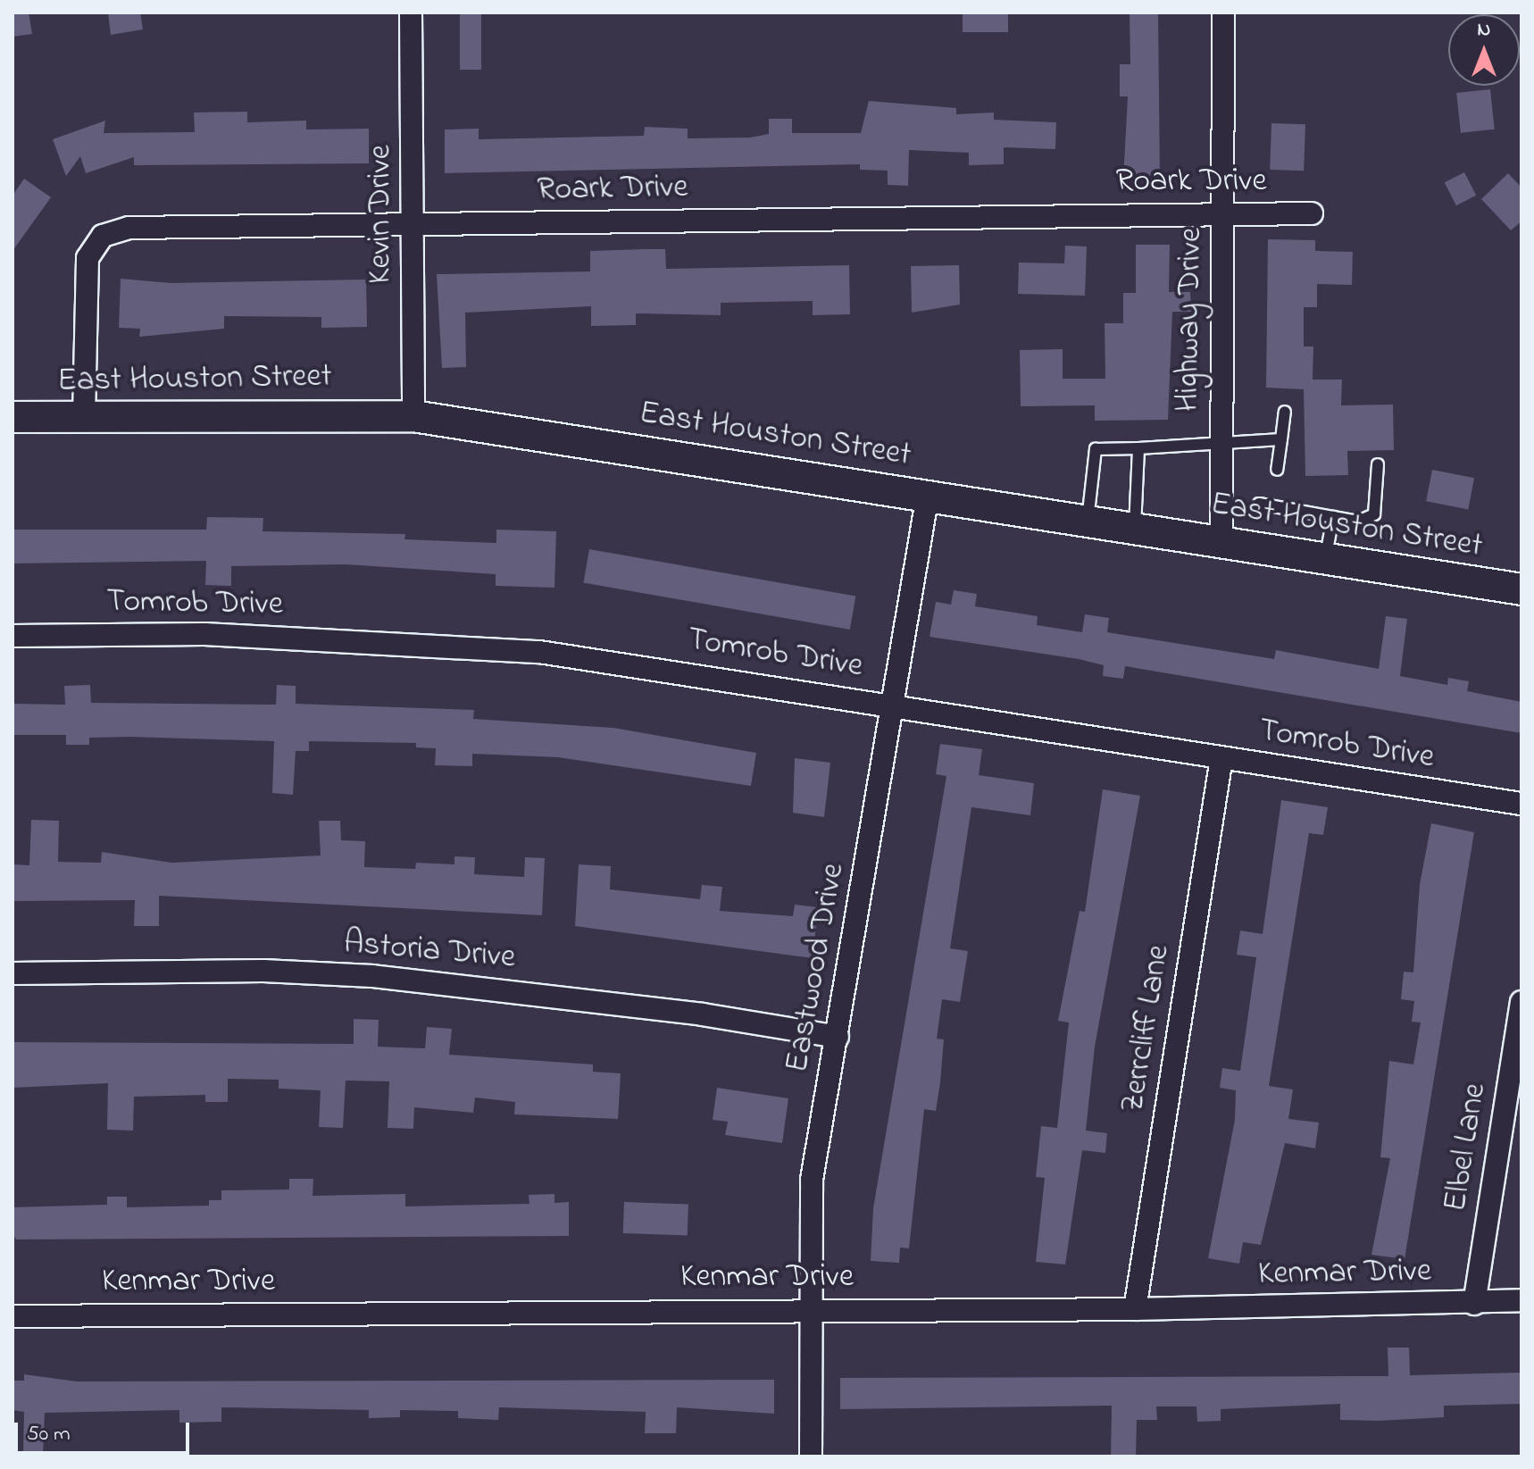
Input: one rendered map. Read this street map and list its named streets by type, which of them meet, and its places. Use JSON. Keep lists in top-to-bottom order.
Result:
{
  "streets": {
    "main road": ["East Houston Street"],
    "street": [
      "Roark Drive",
      "Kevin Drive",
      "Highway Drive",
      "Tomrob Drive",
      "Astoria Drive",
      "Eastwood Drive",
      "Zerrcliff Lane",
      "Elbel Lane",
      "Kenmar Drive"
    ]
  },
  "crossings": [
    ["Roark Drive", "Kevin Drive"],
    ["Roark Drive", "Highway Drive"],
    ["Roark Drive", "East Houston Street"],
    ["Kevin Drive", "East Houston Street"],
    ["Highway Drive", "East Houston Street"],
    ["East Houston Street", "Eastwood Drive"],
    ["Tomrob Drive", "Eastwood Drive"],
    ["Tomrob Drive", "Zerrcliff Lane"],
    ["Astoria Drive", "Eastwood Drive"],
    ["Eastwood Drive", "Kenmar Drive"],
    ["Zerrcliff Lane", "Kenmar Drive"],
    ["Elbel Lane", "Kenmar Drive"]
  ],
  "scale_bar": "50 m",
  "north": "top"
}
